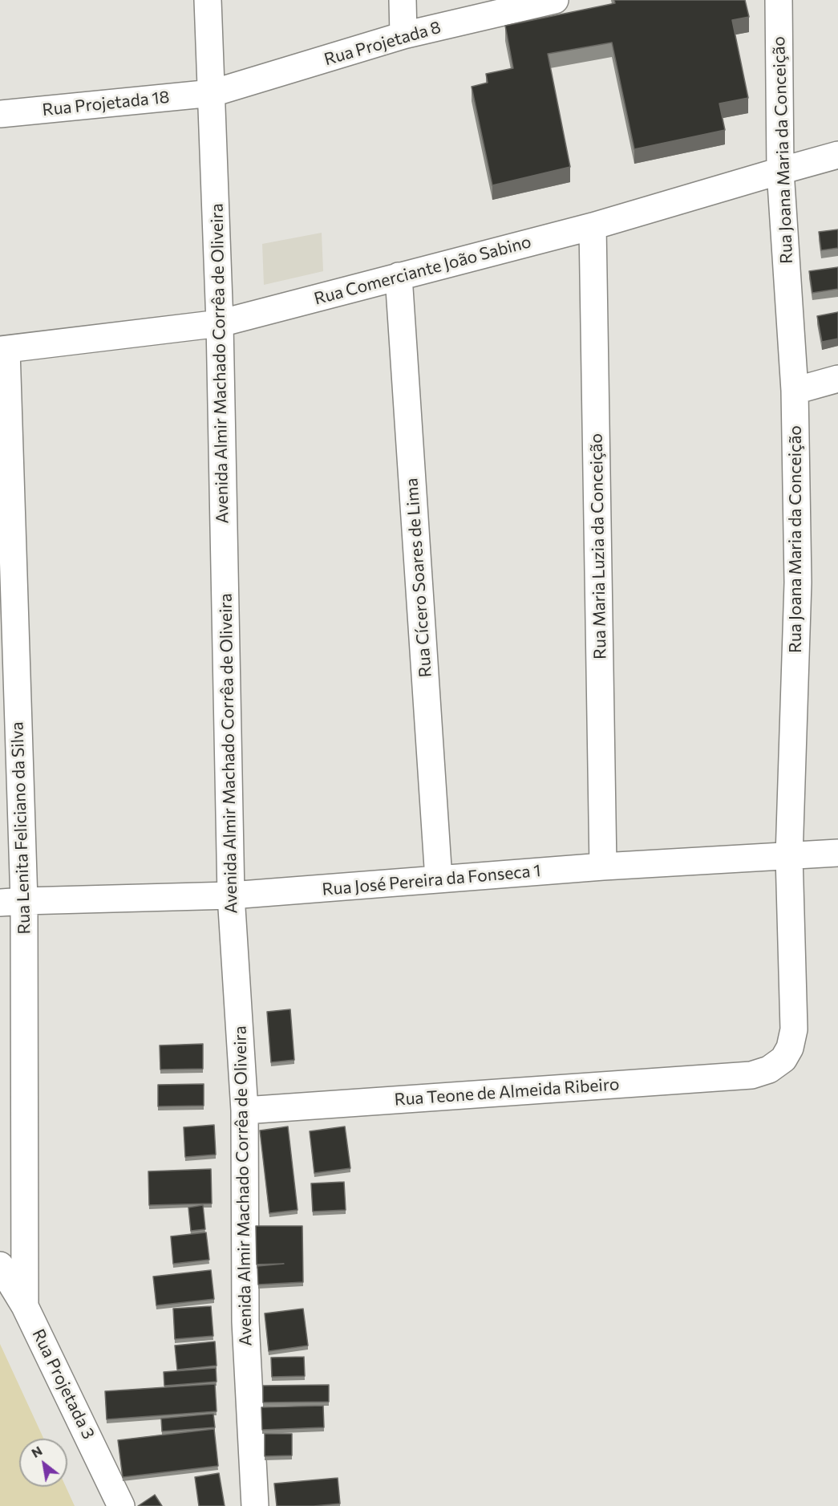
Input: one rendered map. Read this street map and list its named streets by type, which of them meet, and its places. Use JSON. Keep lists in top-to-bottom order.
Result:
{
  "streets": {
    "street": [
      "Rua Projetada 8",
      "Rua Projetada 18",
      "Rua Joana Maria da Conceição",
      "Rua Comerciante João Sabino",
      "Avenida Almir Machado Corrêa de Oliveira",
      "Rua Maria Luzia da Conceição",
      "Rua Cícero Soares de Lima",
      "Rua Lenita Feliciano da Silva",
      "Rua José Pereira da Fonseca 1",
      "Rua Teone de Almeida Ribeiro",
      "Rua Projetada 3"
    ]
  },
  "crossings": [
    ["Rua Projetada 8", "Rua Projetada 18"],
    ["Rua Projetada 8", "Avenida Almir Machado Corrêa de Oliveira"],
    ["Rua Projetada 18", "Avenida Almir Machado Corrêa de Oliveira"],
    ["Rua Joana Maria da Conceição", "Rua Comerciante João Sabino"],
    ["Rua Joana Maria da Conceição", "Rua José Pereira da Fonseca 1"],
    ["Rua Joana Maria da Conceição", "Rua Teone de Almeida Ribeiro"],
    ["Rua Comerciante João Sabino", "Avenida Almir Machado Corrêa de Oliveira"],
    ["Rua Comerciante João Sabino", "Rua Maria Luzia da Conceição"],
    ["Rua Comerciante João Sabino", "Rua Cícero Soares de Lima"],
    ["Rua Comerciante João Sabino", "Rua Lenita Feliciano da Silva"],
    ["Avenida Almir Machado Corrêa de Oliveira", "Rua José Pereira da Fonseca 1"],
    ["Avenida Almir Machado Corrêa de Oliveira", "Rua Teone de Almeida Ribeiro"],
    ["Rua Maria Luzia da Conceição", "Rua José Pereira da Fonseca 1"],
    ["Rua Cícero Soares de Lima", "Rua José Pereira da Fonseca 1"],
    ["Rua Lenita Feliciano da Silva", "Rua José Pereira da Fonseca 1"],
    ["Rua Lenita Feliciano da Silva", "Rua Projetada 3"]
  ],
  "north": "top left"
}
